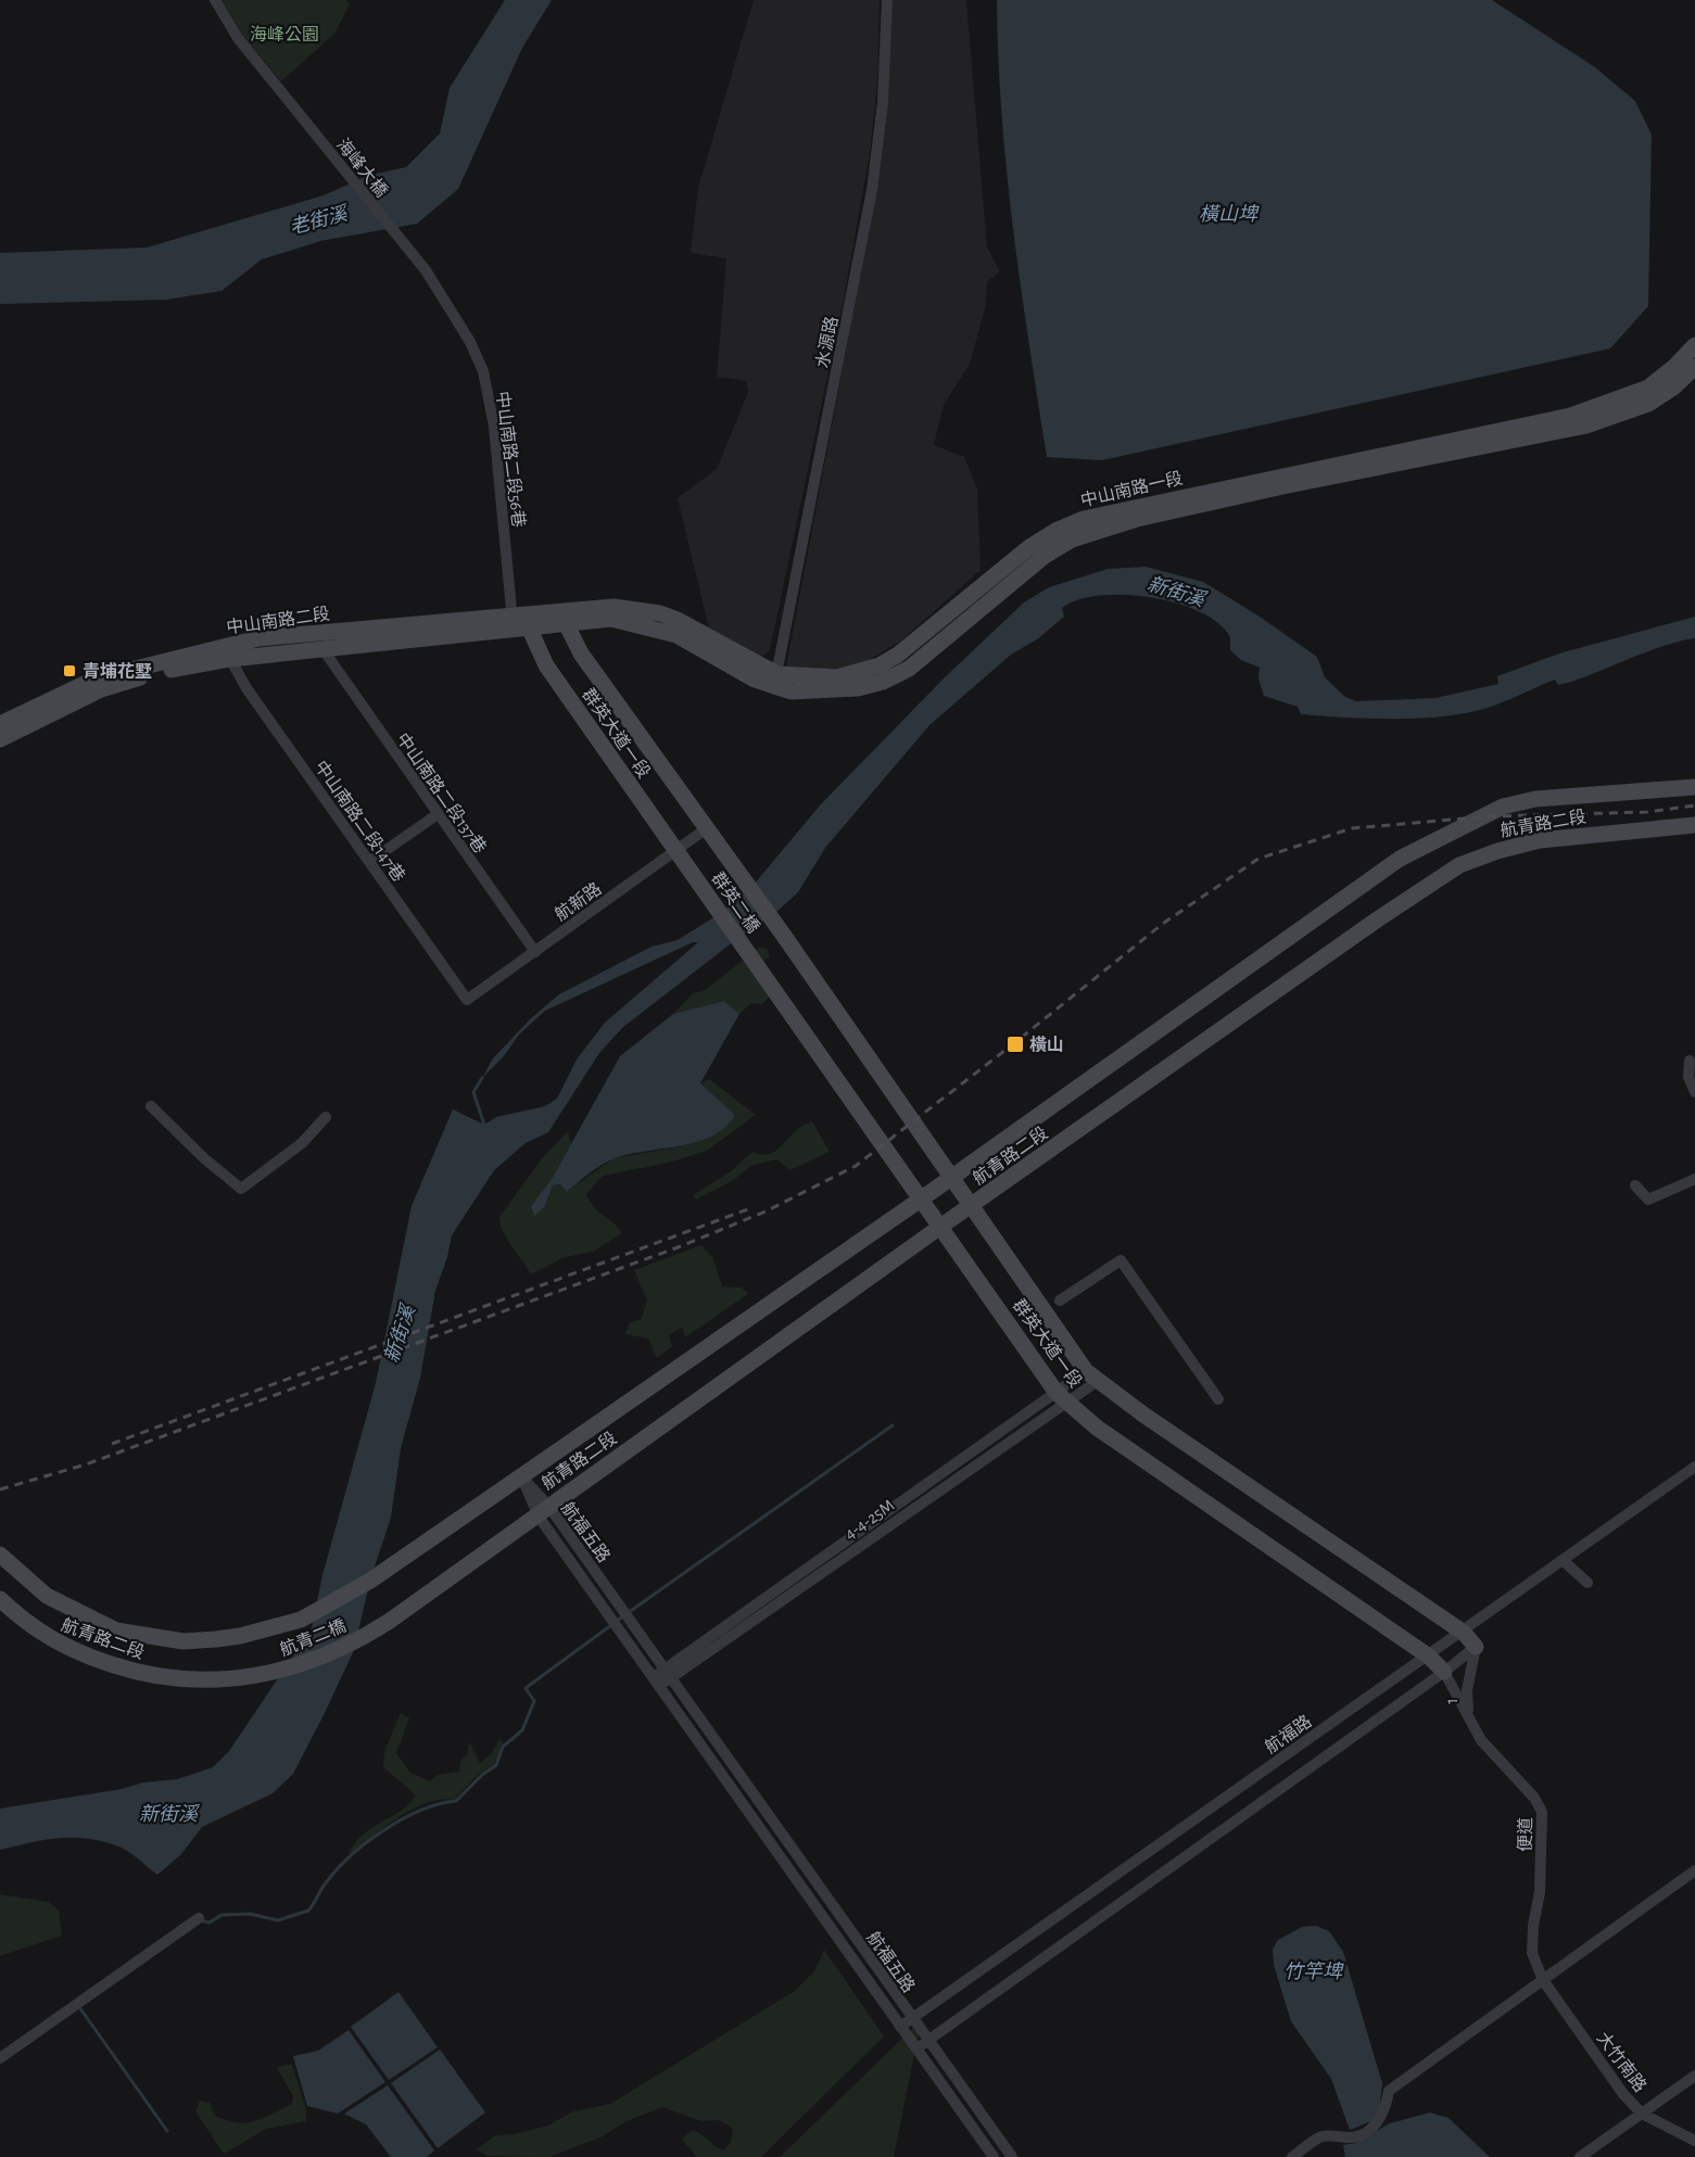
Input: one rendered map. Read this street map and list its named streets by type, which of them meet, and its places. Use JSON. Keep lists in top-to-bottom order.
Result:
{
  "streets": {
    "street": [
      "海峰大橋",
      "水源路",
      "中山南路二段56巷",
      "中山南路一段",
      "中山南路二段",
      "群英大道一段",
      "中山南路二段137巷",
      "中山南路二段147巷",
      "航青路二段",
      "航新路",
      "群英二橋",
      "4-4-25M",
      "航福五路",
      "航青二橋",
      "1",
      "航福路",
      "便道",
      "大竹南路"
    ]
  },
  "crossings": [
    ["海峰大橋", "中山南路二段56巷"],
    ["水源路", "中山南路一段"],
    ["中山南路二段56巷", "中山南路二段"],
    ["中山南路二段56巷", "群英大道一段"],
    ["中山南路一段", "中山南路二段"],
    ["中山南路二段", "群英大道一段"],
    ["中山南路二段", "中山南路二段137巷"],
    ["中山南路二段", "中山南路二段147巷"],
    ["群英大道一段", "航青路二段"],
    ["群英大道一段", "航新路"],
    ["群英大道一段", "群英二橋"],
    ["群英大道一段", "4-4-25M"],
    ["群英大道一段", "1"],
    ["群英大道一段", "航福路"],
    ["中山南路二段137巷", "航新路"],
    ["中山南路二段147巷", "航新路"],
    ["航青路二段", "航福五路"],
    ["航青路二段", "航青二橋"],
    ["4-4-25M", "航福五路"],
    ["航福五路", "航福路"],
    ["1", "便道"],
    ["便道", "大竹南路"]
  ],
  "water": [
    "橫山埤",
    "老街溪",
    "新街溪",
    "竹竿埤"
  ],
  "parks": ["海峰公園"],
  "places": {
    "transit": ["青埔花墅", "橫山"]
  }
}
